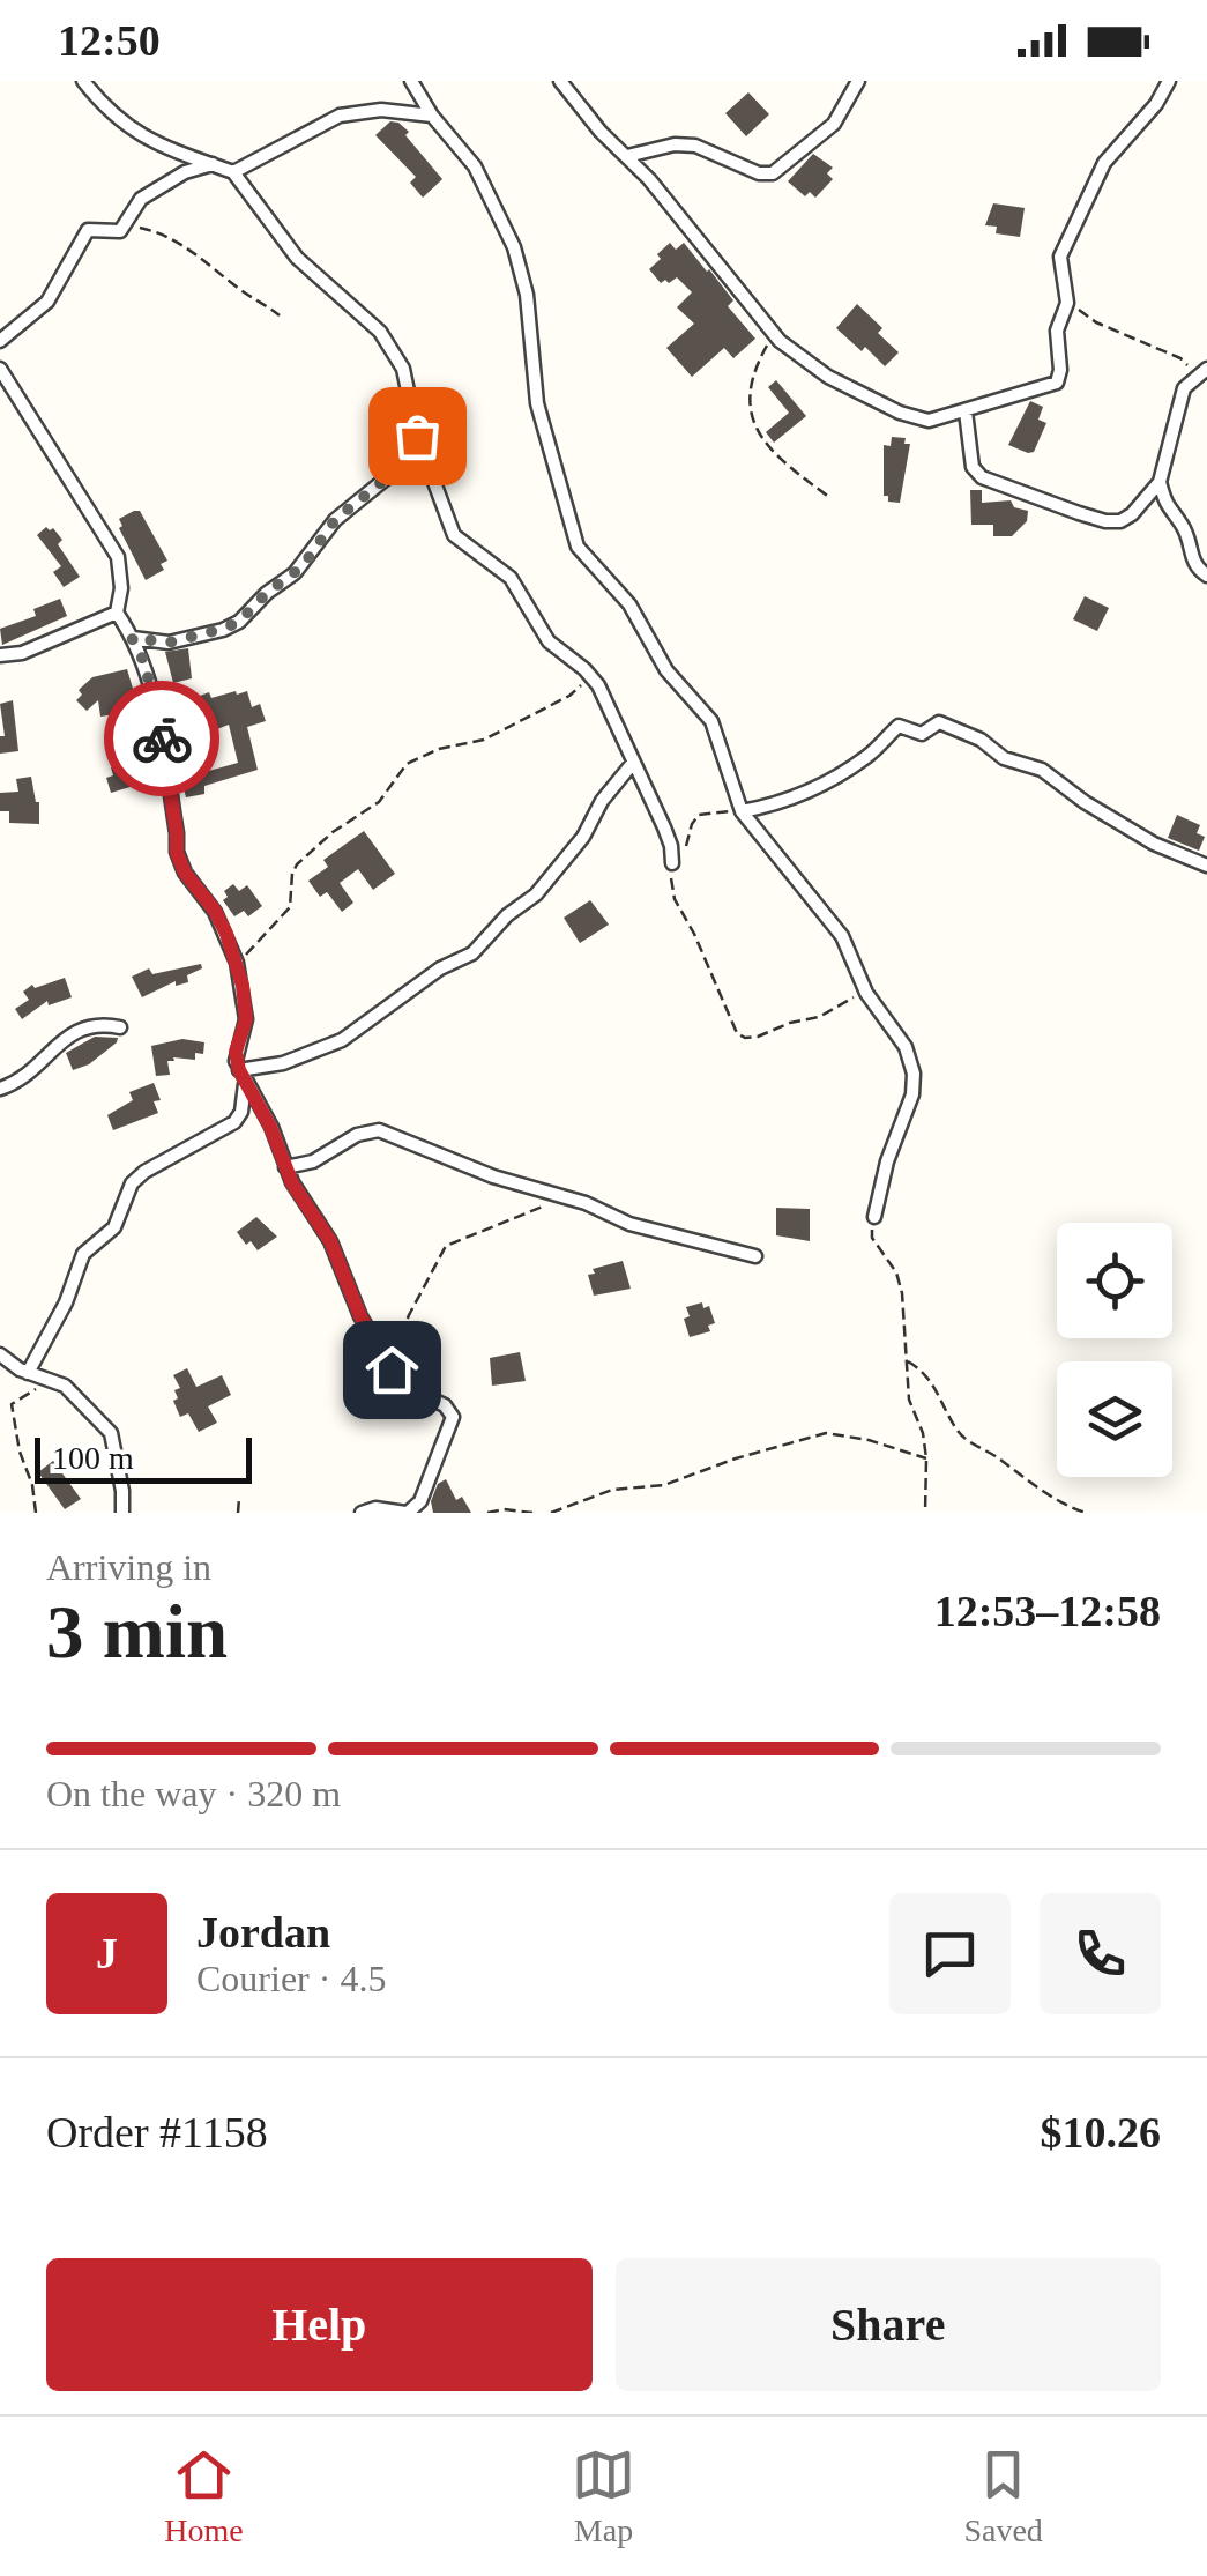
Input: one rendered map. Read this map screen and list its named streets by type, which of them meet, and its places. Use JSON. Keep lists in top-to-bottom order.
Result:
{
  "scale_bar": "100 m",
  "page": {
    "status": "12:50",
    "scale": "100 m",
    "heading": ["3 min", "Arriving in", "12:53–12:58"],
    "panel": [
      "Jordan",
      "Courier · 4.5",
      "Order #1158",
      "$10.26"
    ],
    "bar": "On the way · 320 m",
    "round": "J",
    "buttons": ["Help", "Share"],
    "tabs": ["Home", "Map", "Saved"]
  }
}
